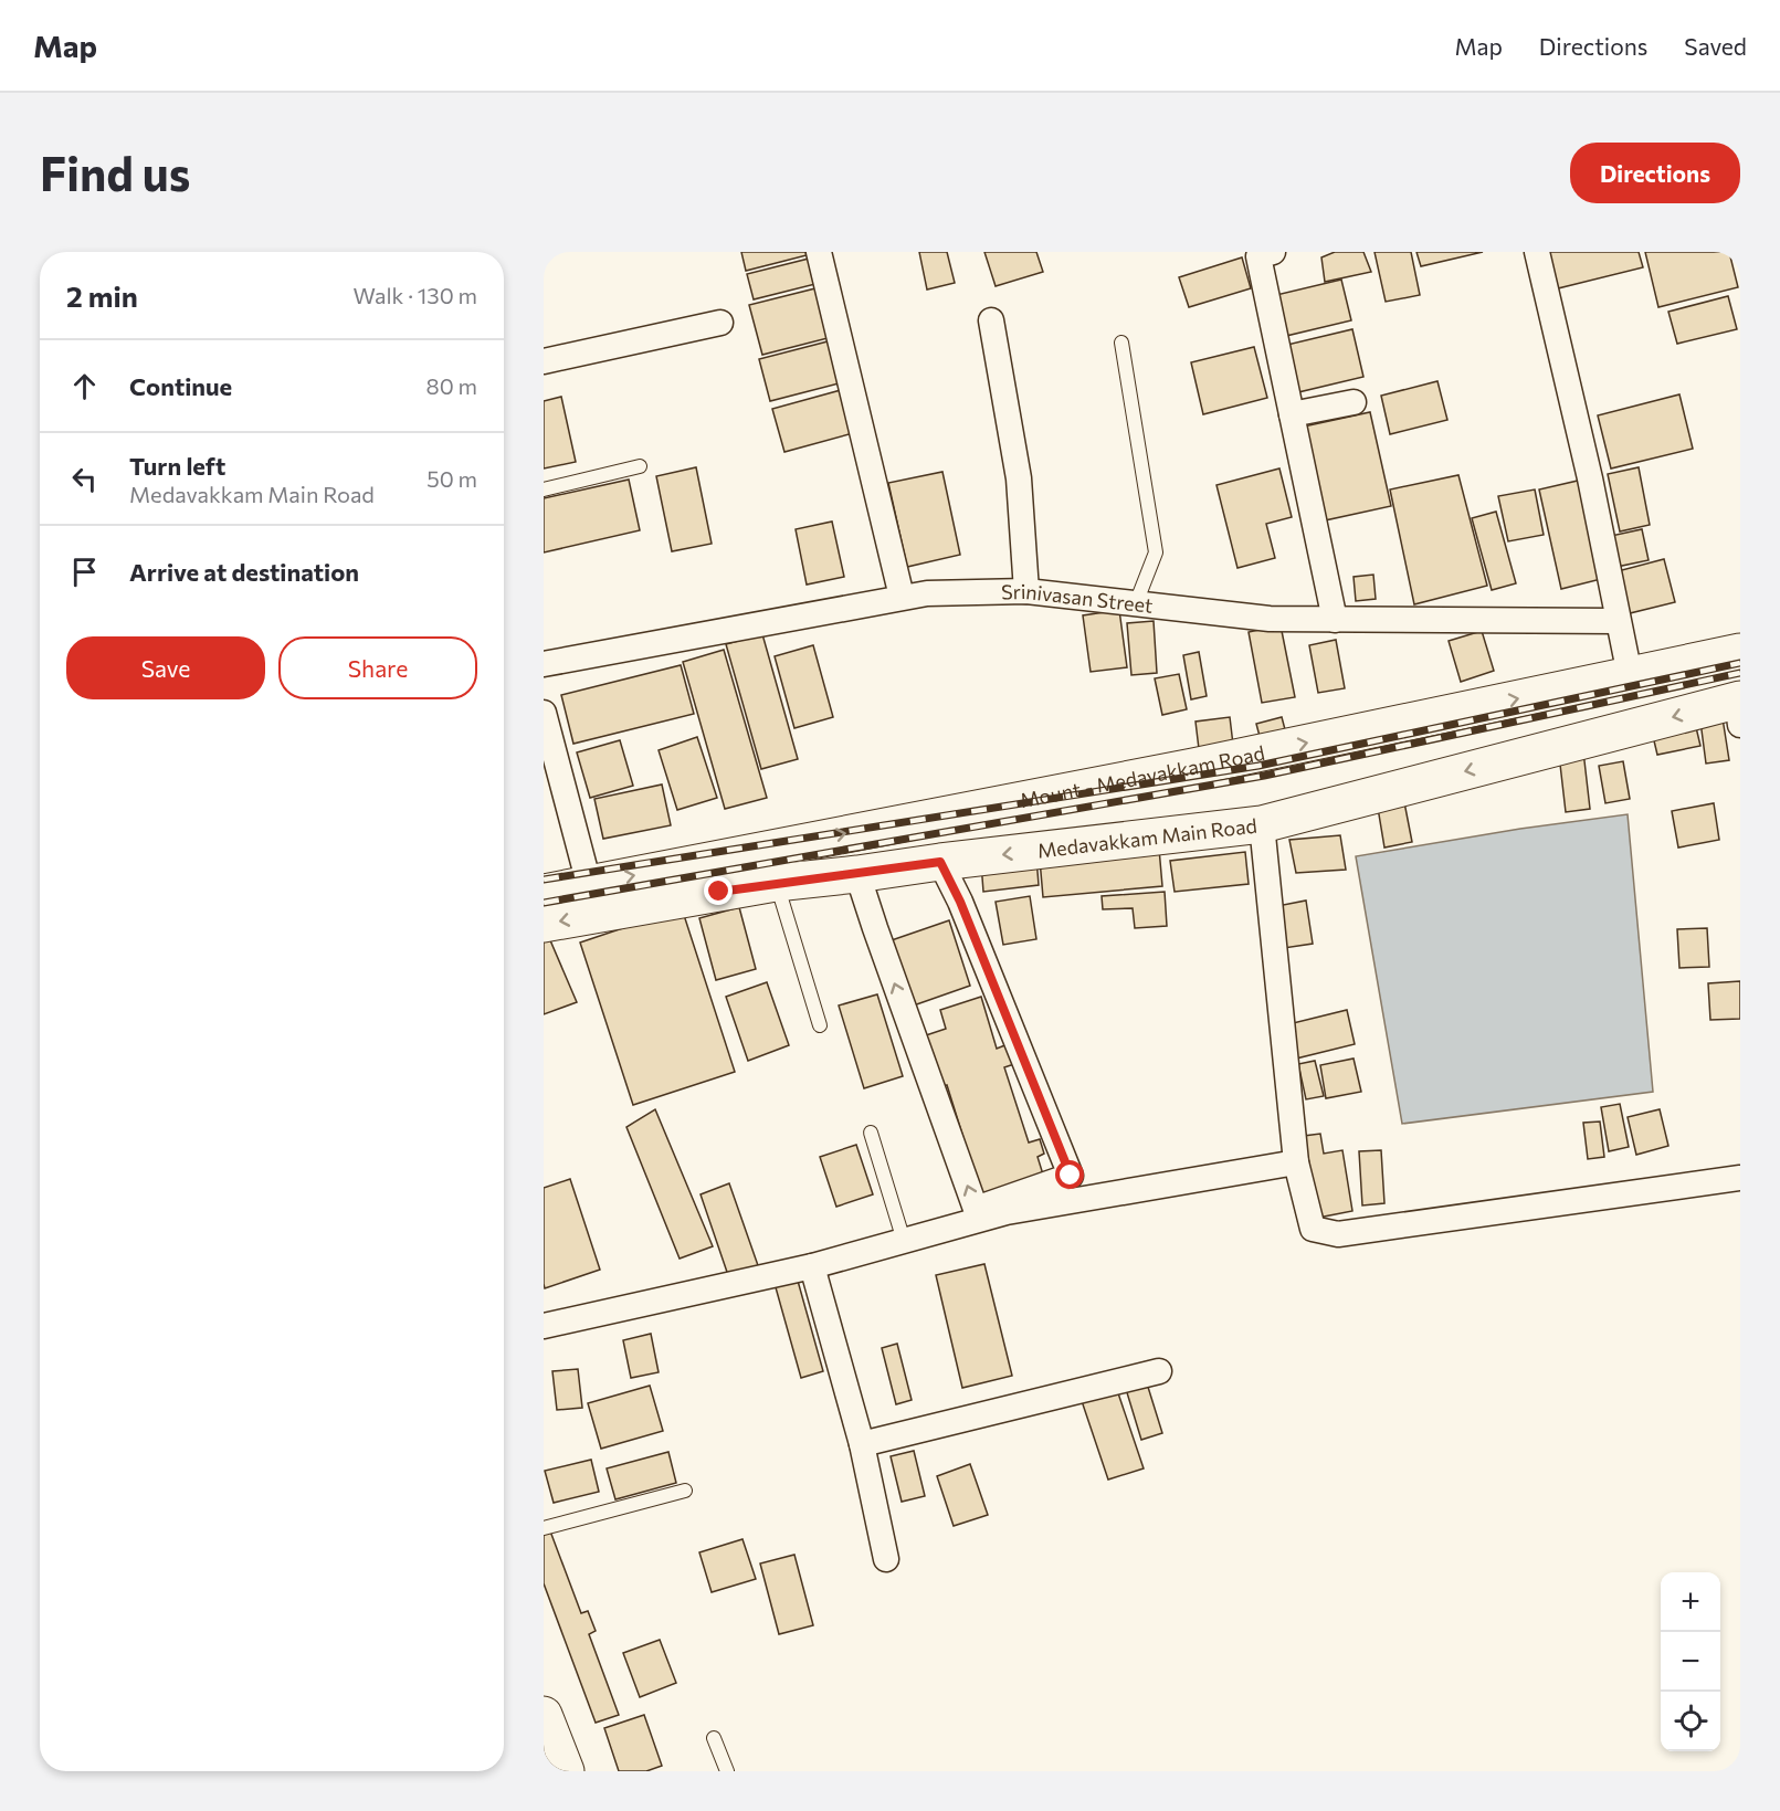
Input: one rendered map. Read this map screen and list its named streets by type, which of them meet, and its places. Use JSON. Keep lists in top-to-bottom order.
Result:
{
  "streets": {
    "main road": ["Mount - Medavakkam Road", "Medavakkam Main Road"],
    "street": ["Srinivasan Street"]
  },
  "one_way": ["Mount - Medavakkam Road", "Medavakkam Main Road"],
  "page": {
    "header": "Map",
    "nav": ["Map", "Directions", "Saved"],
    "buttons": [
      "Directions",
      ["Save", "Share"]
    ],
    "title": "Find us",
    "heading": ["2 min", "Walk · 130 m"],
    "list": [
      ["Continue", "80 m"],
      ["Turn left", "Medavakkam Main Road", "50 m"],
      "Arrive at destination"
    ],
    "map_buttons": ["+", "−"]
  }
}
